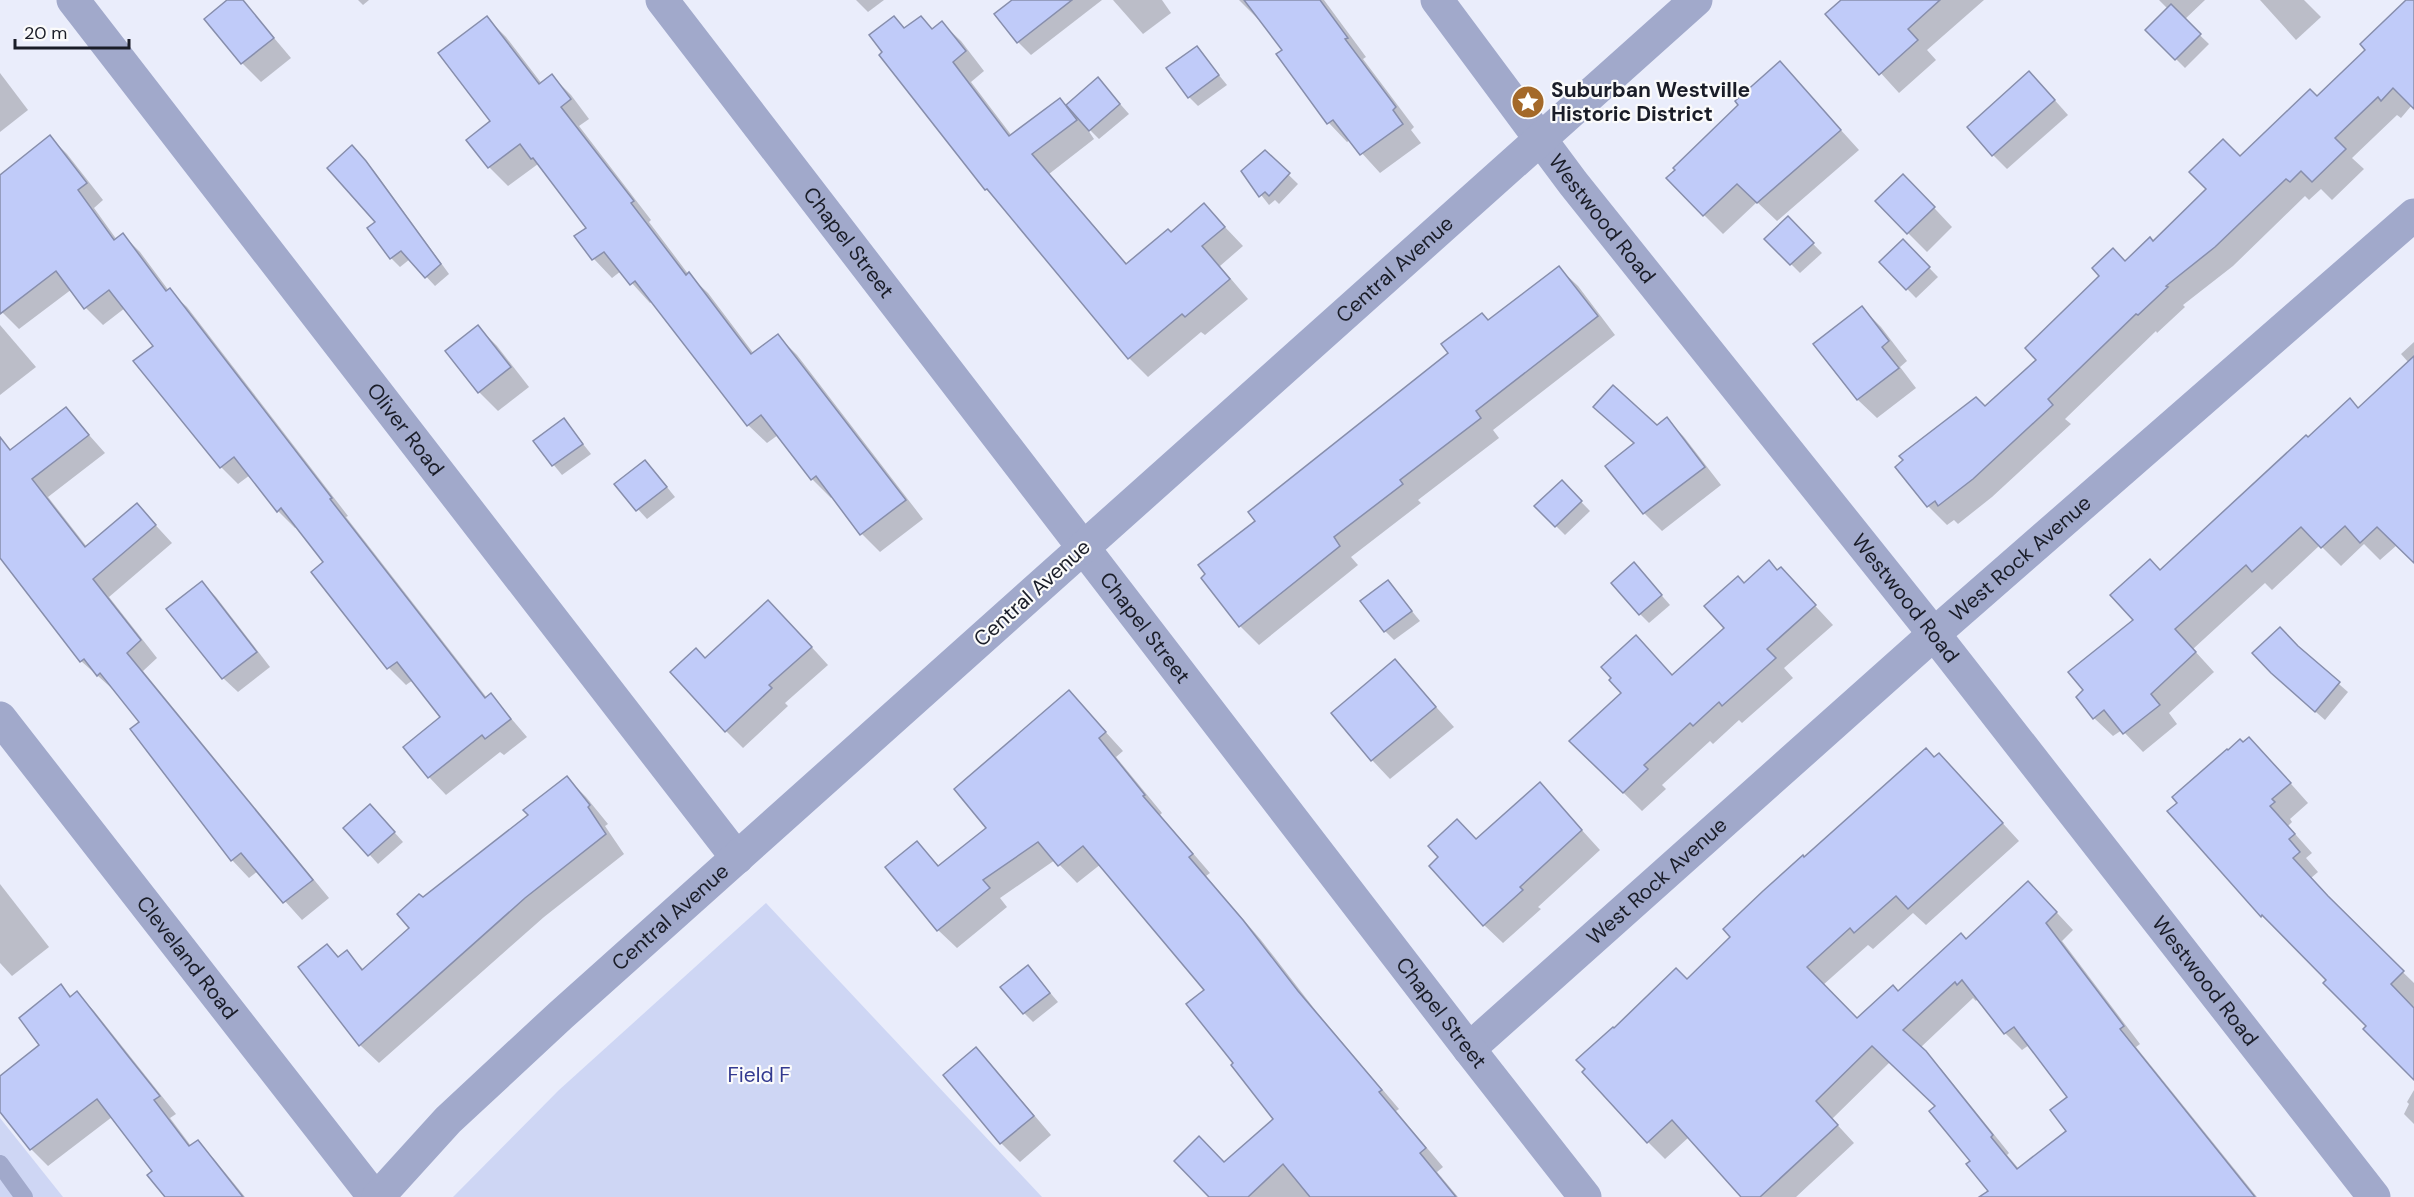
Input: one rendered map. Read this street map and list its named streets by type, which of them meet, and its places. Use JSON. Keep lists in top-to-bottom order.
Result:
{
  "streets": {
    "street": [
      "Westwood Road",
      "Chapel Street",
      "Central Avenue",
      "Oliver Road",
      "West Rock Avenue",
      "Cleveland Road"
    ]
  },
  "crossings": [
    ["Westwood Road", "Central Avenue"],
    ["Westwood Road", "West Rock Avenue"],
    ["Chapel Street", "Central Avenue"],
    ["Chapel Street", "West Rock Avenue"],
    ["Central Avenue", "Oliver Road"],
    ["Central Avenue", "Cleveland Road"]
  ],
  "parks": ["Field F"],
  "places": {
    "place": ["Suburban Westville Historic District"]
  },
  "scale_bar": "20 m"
}
